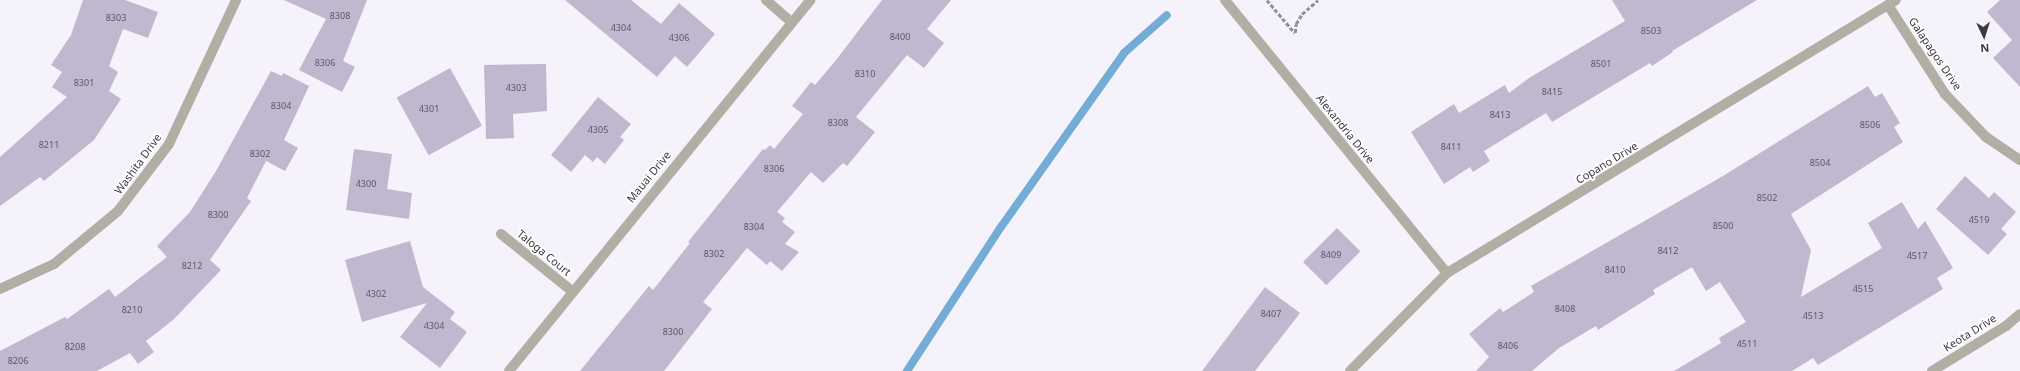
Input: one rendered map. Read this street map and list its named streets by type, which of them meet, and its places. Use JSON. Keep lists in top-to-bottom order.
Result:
{
  "streets": {
    "street": [
      "Galapagos Drive",
      "Alexandria Drive",
      "Copano Drive",
      "Washita Drive",
      "Mauai Drive",
      "Taloga Court",
      "Keota Drive"
    ]
  },
  "crossings": [
    ["Galapagos Drive", "Copano Drive"],
    ["Alexandria Drive", "Copano Drive"],
    ["Mauai Drive", "Taloga Court"]
  ],
  "house_numbers": [
    "8308",
    "8303",
    "4304",
    "8503",
    "8400",
    "4306",
    "8306",
    "8501",
    "8310",
    "8301",
    "4303",
    "8415",
    "8304",
    "4301",
    "8413",
    "8308",
    "8506",
    "4305",
    "8211",
    "8411",
    "8302",
    "8504",
    "8306",
    "4300",
    "8502",
    "8300",
    "4519",
    "8500",
    "8304",
    "8412",
    "8302",
    "8409",
    "4517",
    "8212",
    "8410",
    "4515",
    "4302",
    "8408",
    "8210",
    "8407",
    "4513",
    "4304",
    "8300",
    "4511",
    "8406",
    "8208",
    "8206"
  ],
  "north": "bottom"
}
